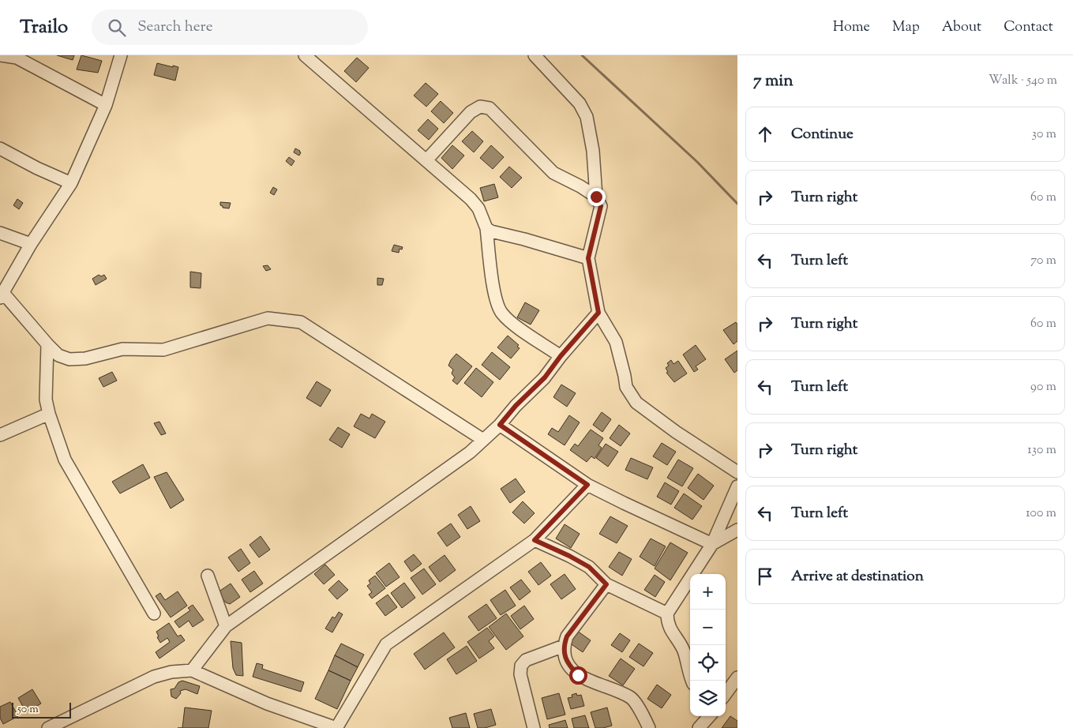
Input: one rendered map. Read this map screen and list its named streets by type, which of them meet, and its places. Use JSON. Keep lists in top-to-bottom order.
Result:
{
  "scale_bar": "50 m",
  "page": {
    "header": "Trailo",
    "search": "Search here",
    "nav": [
      "Home",
      "Map",
      "About",
      "Contact"
    ],
    "heading": ["7 min", "Walk · 540 m"],
    "list": [
      ["Continue", "30 m"],
      ["Turn right", "60 m"],
      ["Turn left", "70 m"],
      ["Turn right", "60 m"],
      ["Turn left", "90 m"],
      ["Turn right", "130 m"],
      ["Turn left", "100 m"],
      "Arrive at destination"
    ],
    "map_buttons": ["+", "−"],
    "scale": "50 m"
  }
}
